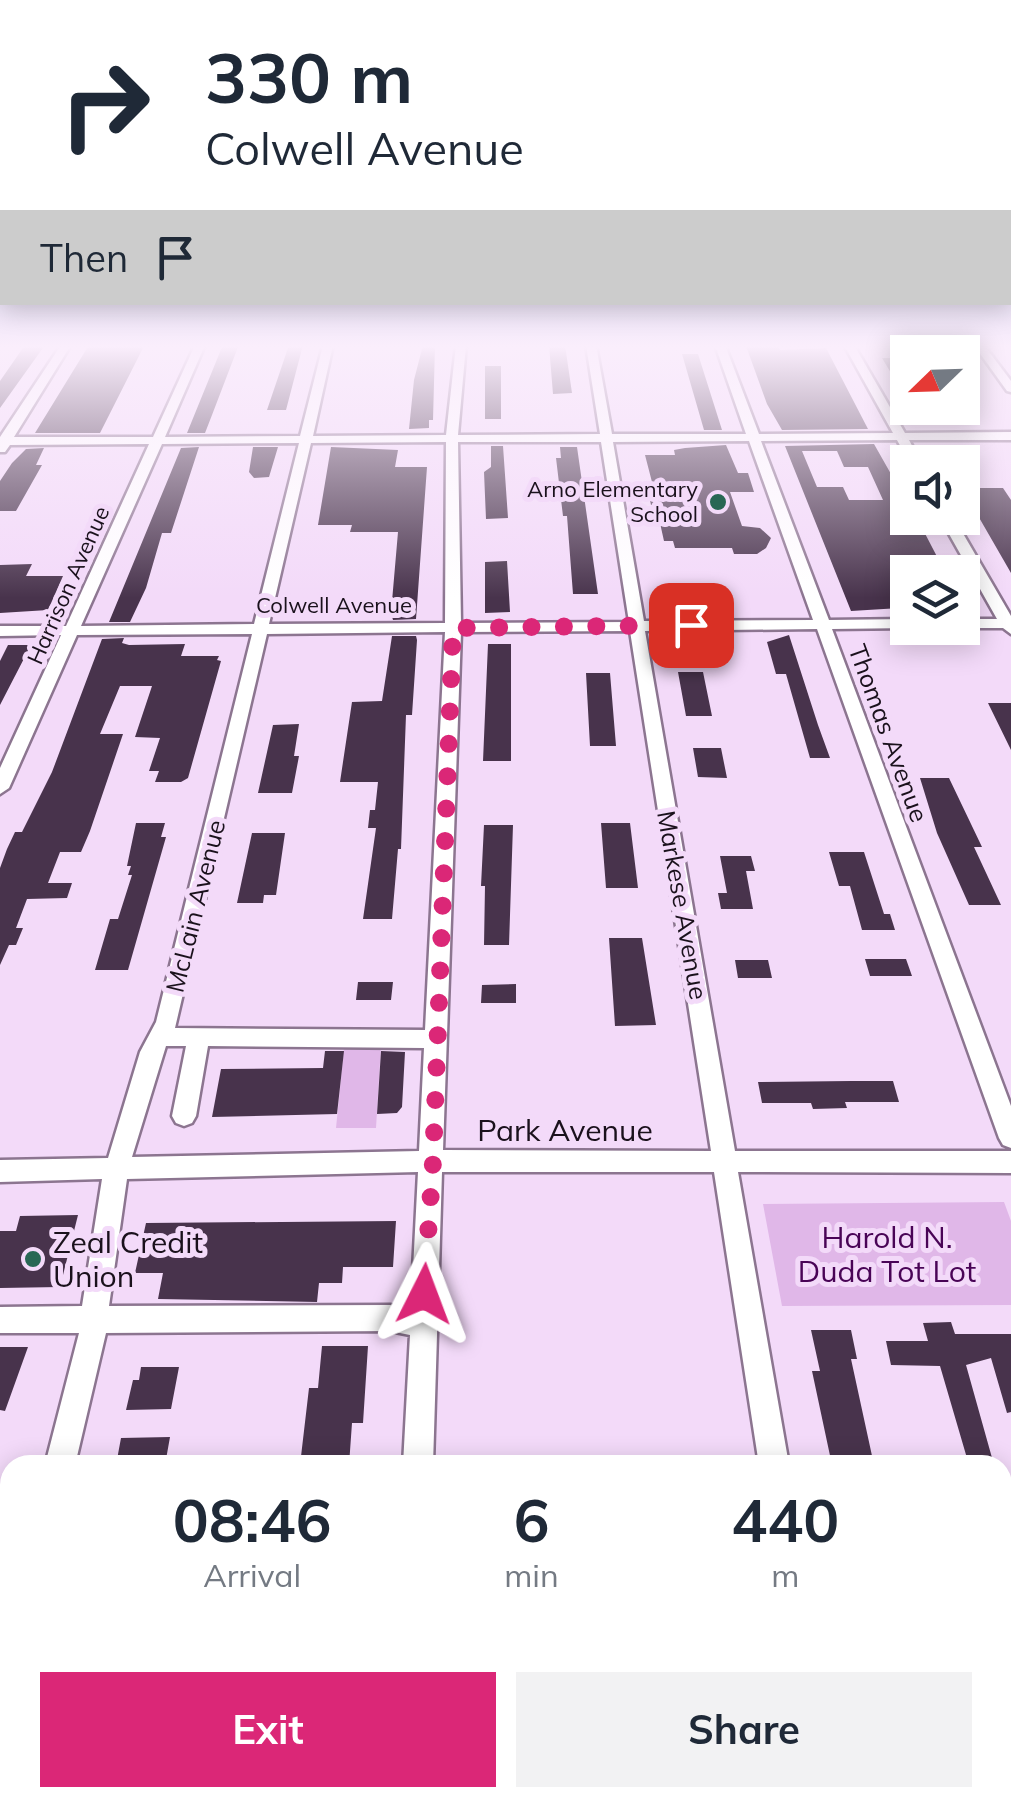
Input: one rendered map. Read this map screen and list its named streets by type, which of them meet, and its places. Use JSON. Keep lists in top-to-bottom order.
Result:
{
  "streets": {
    "street": [
      "Harrison Avenue",
      "Colwell Avenue",
      "Thomas Avenue",
      "Markese Avenue",
      "McLain Avenue",
      "Park Avenue"
    ]
  },
  "crossings": [
    ["Harrison Avenue", "Colwell Avenue"],
    ["Colwell Avenue", "Thomas Avenue"],
    ["Colwell Avenue", "Markese Avenue"],
    ["Colwell Avenue", "McLain Avenue"],
    ["Markese Avenue", "Park Avenue"],
    ["McLain Avenue", "Park Avenue"]
  ],
  "parks": ["Harold N. Duda Tot Lot"],
  "places": ["Arno Elementary School", "Zeal Credit Union"],
  "north": "bottom left",
  "page": {
    "turn": ["330 m", "Colwell Avenue"],
    "then": "Then",
    "eta": [
      "08:46",
      "Arrival",
      "6",
      "min",
      "440",
      "m"
    ],
    "buttons": ["Exit", "Share"]
  }
}
